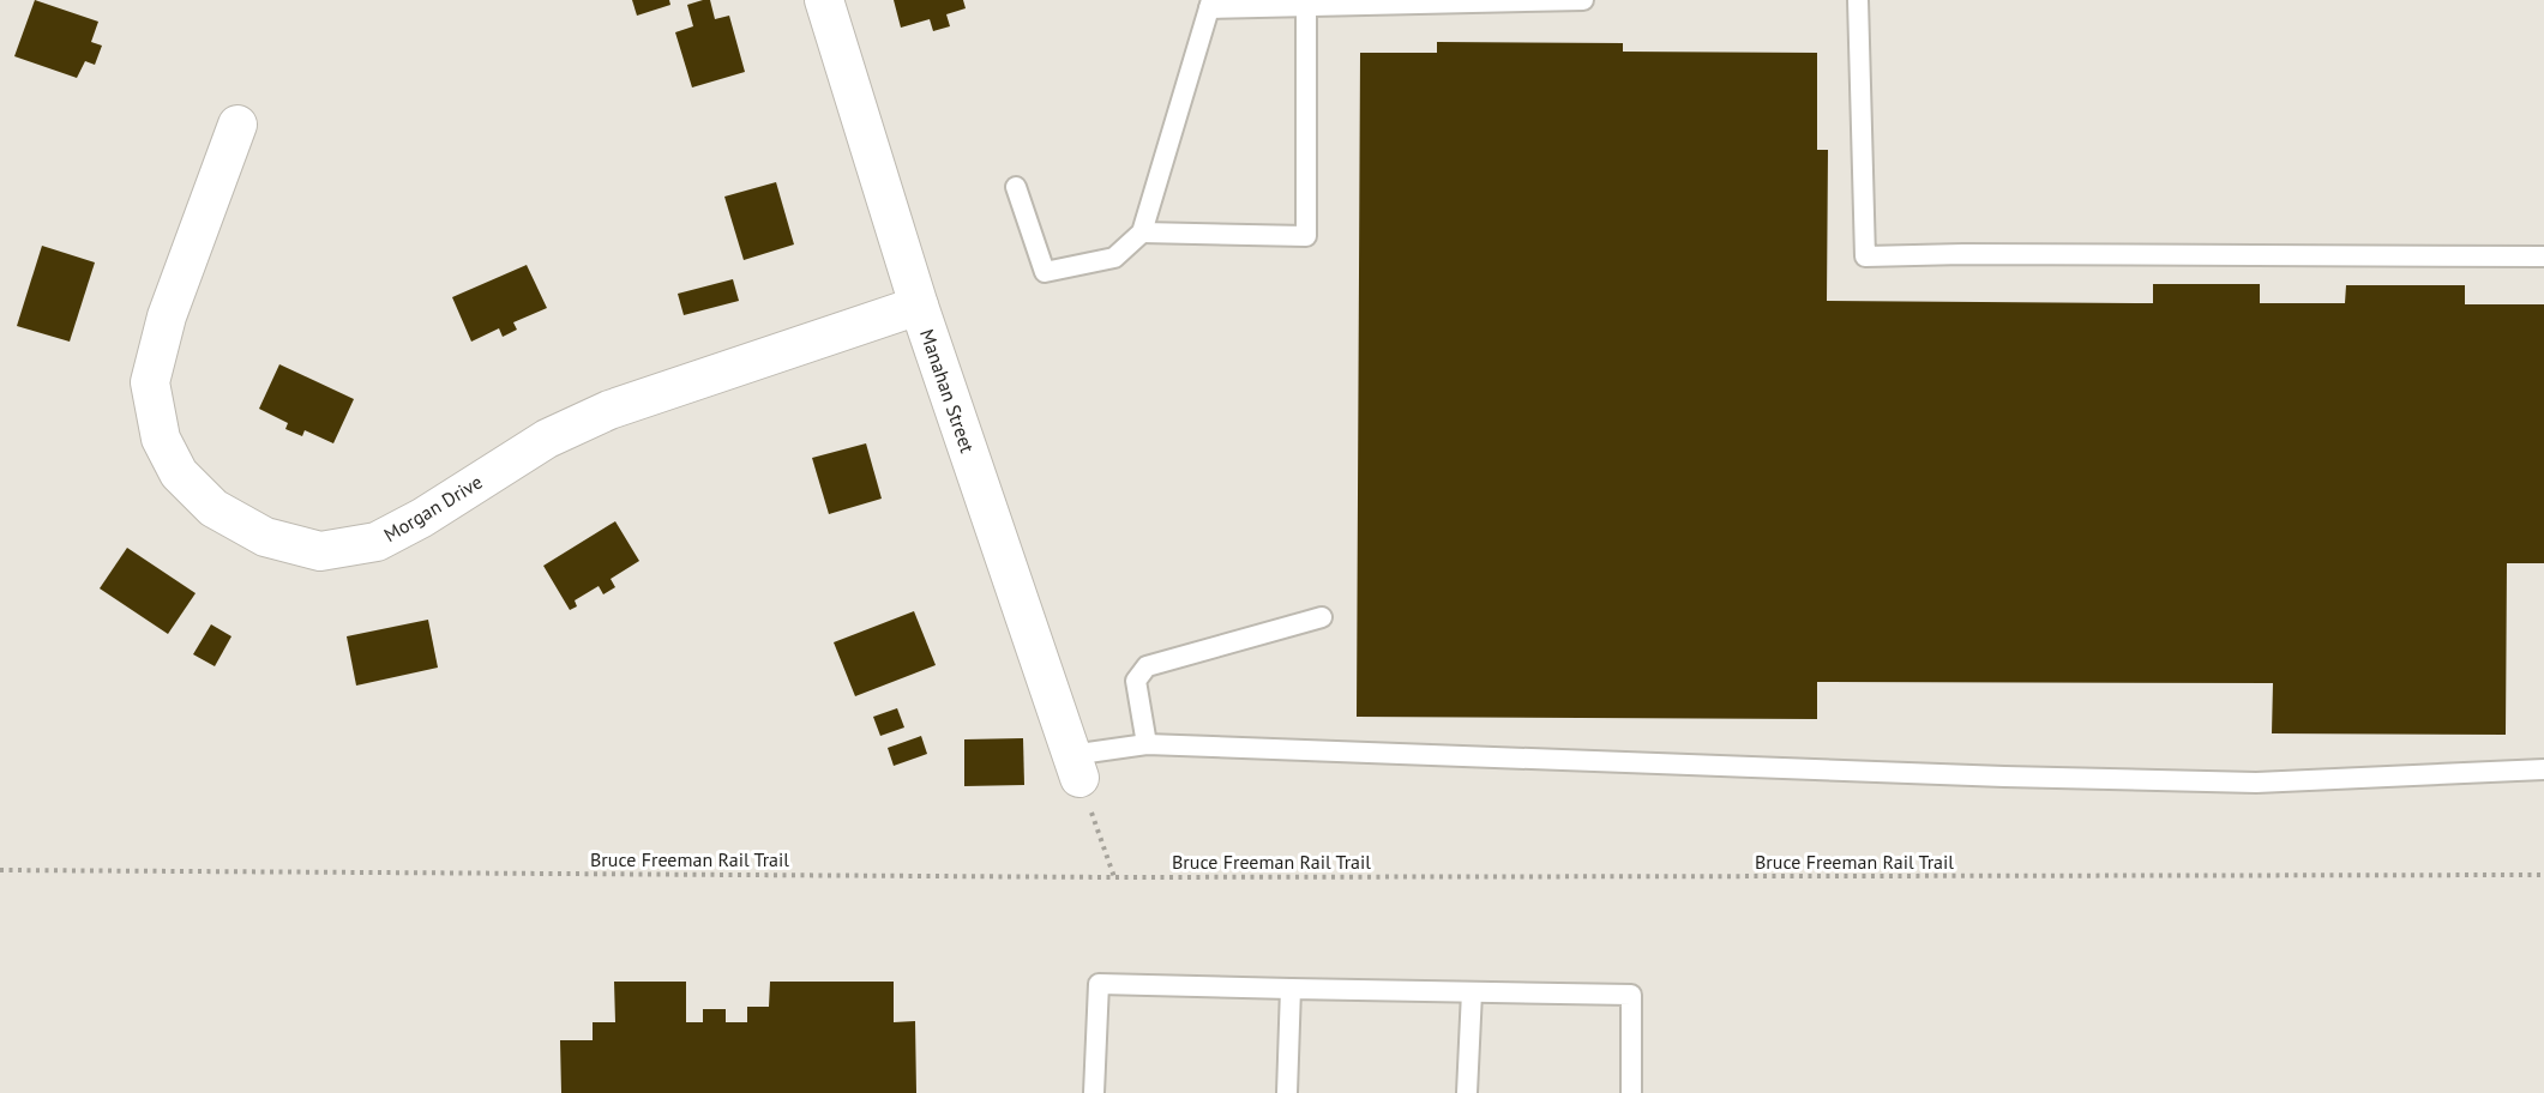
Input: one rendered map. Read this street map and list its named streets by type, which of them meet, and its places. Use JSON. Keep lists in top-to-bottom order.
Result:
{
  "streets": {
    "street": ["Manahan Street", "Morgan Drive"],
    "path": ["Bruce Freeman Rail Trail"]
  },
  "crossings": [
    ["Manahan Street", "Morgan Drive"]
  ]
}
